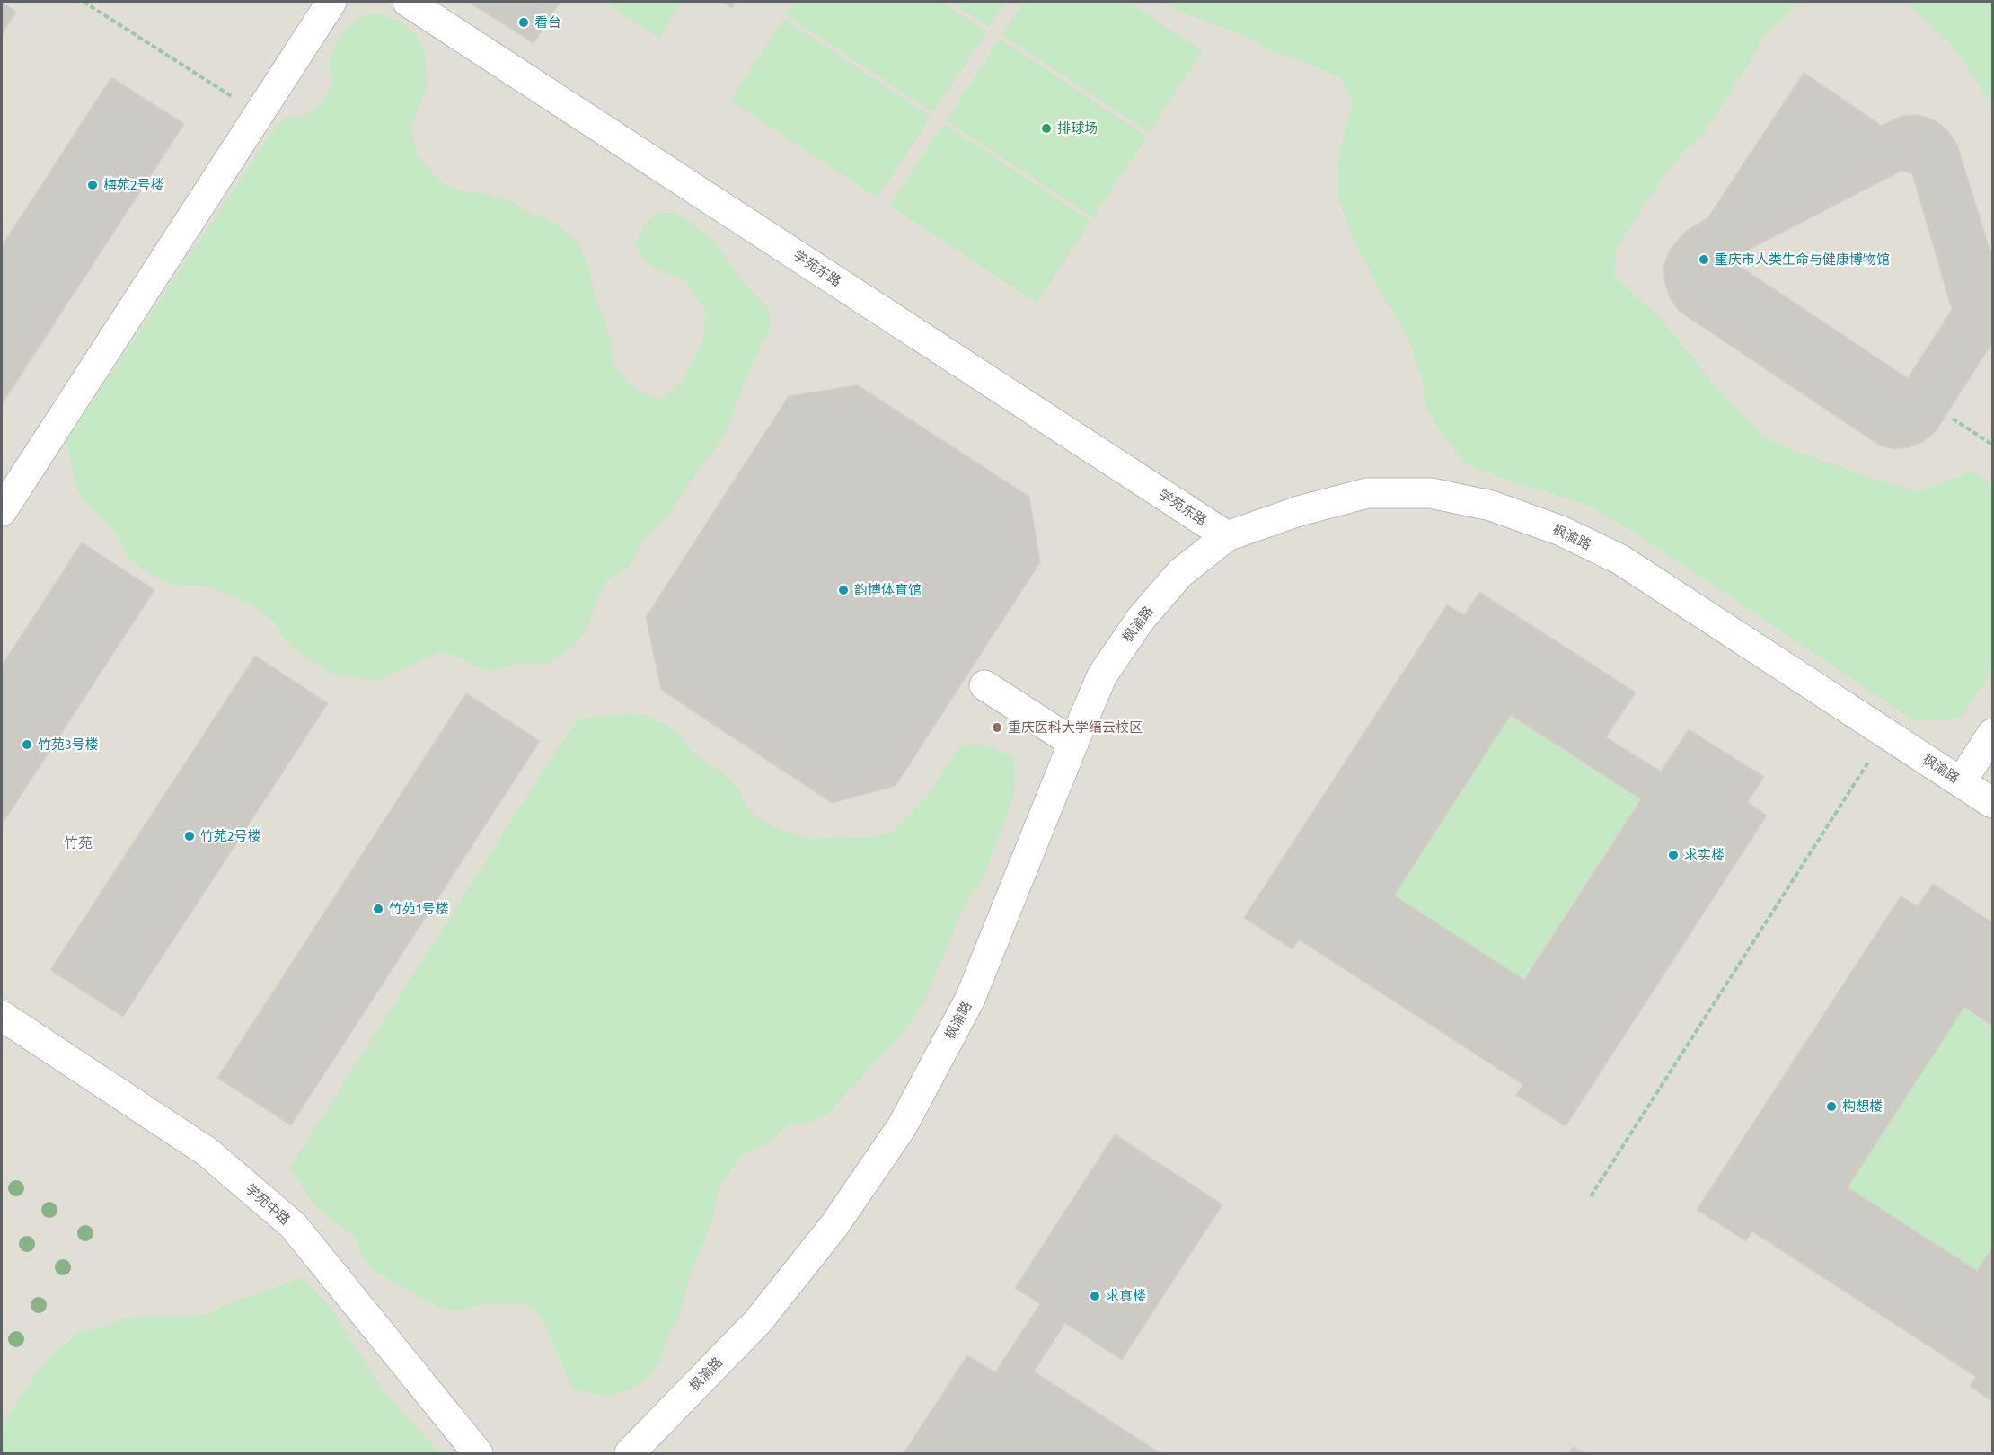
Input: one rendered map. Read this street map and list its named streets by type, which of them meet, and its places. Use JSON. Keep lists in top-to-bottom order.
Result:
{
  "streets": {
    "street": ["学苑东路", "枫渝路", "学苑中路"]
  },
  "crossings": [
    ["学苑东路", "枫渝路"]
  ],
  "districts": ["竹苑"],
  "places": [
    "看台",
    "排球场",
    "梅苑2号楼",
    "重庆市人类生命与健康博物馆",
    "韵博体育馆",
    "重庆医科大学缙云校区",
    "竹苑3号楼",
    "竹苑2号楼",
    "求实楼",
    "竹苑1号楼",
    "构想楼",
    "求真楼"
  ]
}
